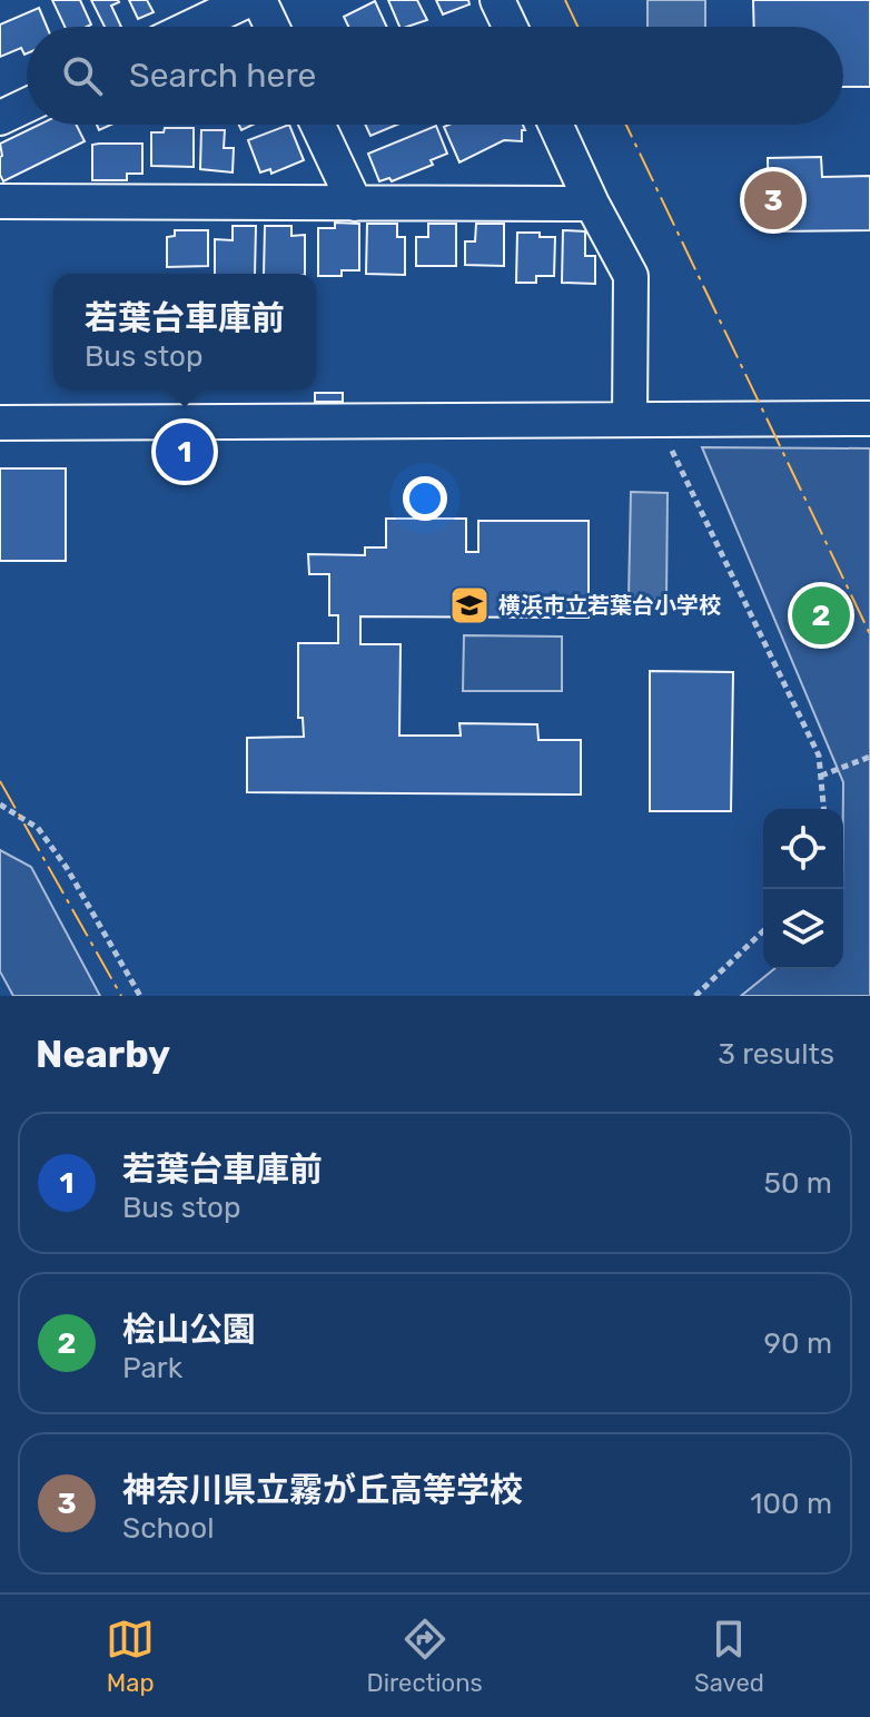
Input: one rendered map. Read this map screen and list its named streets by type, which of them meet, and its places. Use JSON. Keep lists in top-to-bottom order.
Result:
{
  "places": {
    "school or university": ["横浜市立若葉台小学校"]
  },
  "page": {
    "search": "Search here",
    "pins": ["3", "1", "2"],
    "popup": ["若葉台車庫前", "Bus stop"],
    "heading": ["Nearby", "3 results"],
    "list": [
      {
        "mark": "1",
        "name": "若葉台車庫前",
        "note": "Bus stop",
        "value": "50 m"
      },
      {
        "mark": "2",
        "name": "桧山公園",
        "note": "Park",
        "value": "90 m"
      },
      {
        "mark": "3",
        "name": "神奈川県立霧が丘高等学校",
        "note": "School",
        "value": "100 m"
      }
    ],
    "nav": ["Map", "Directions", "Saved"]
  }
}
